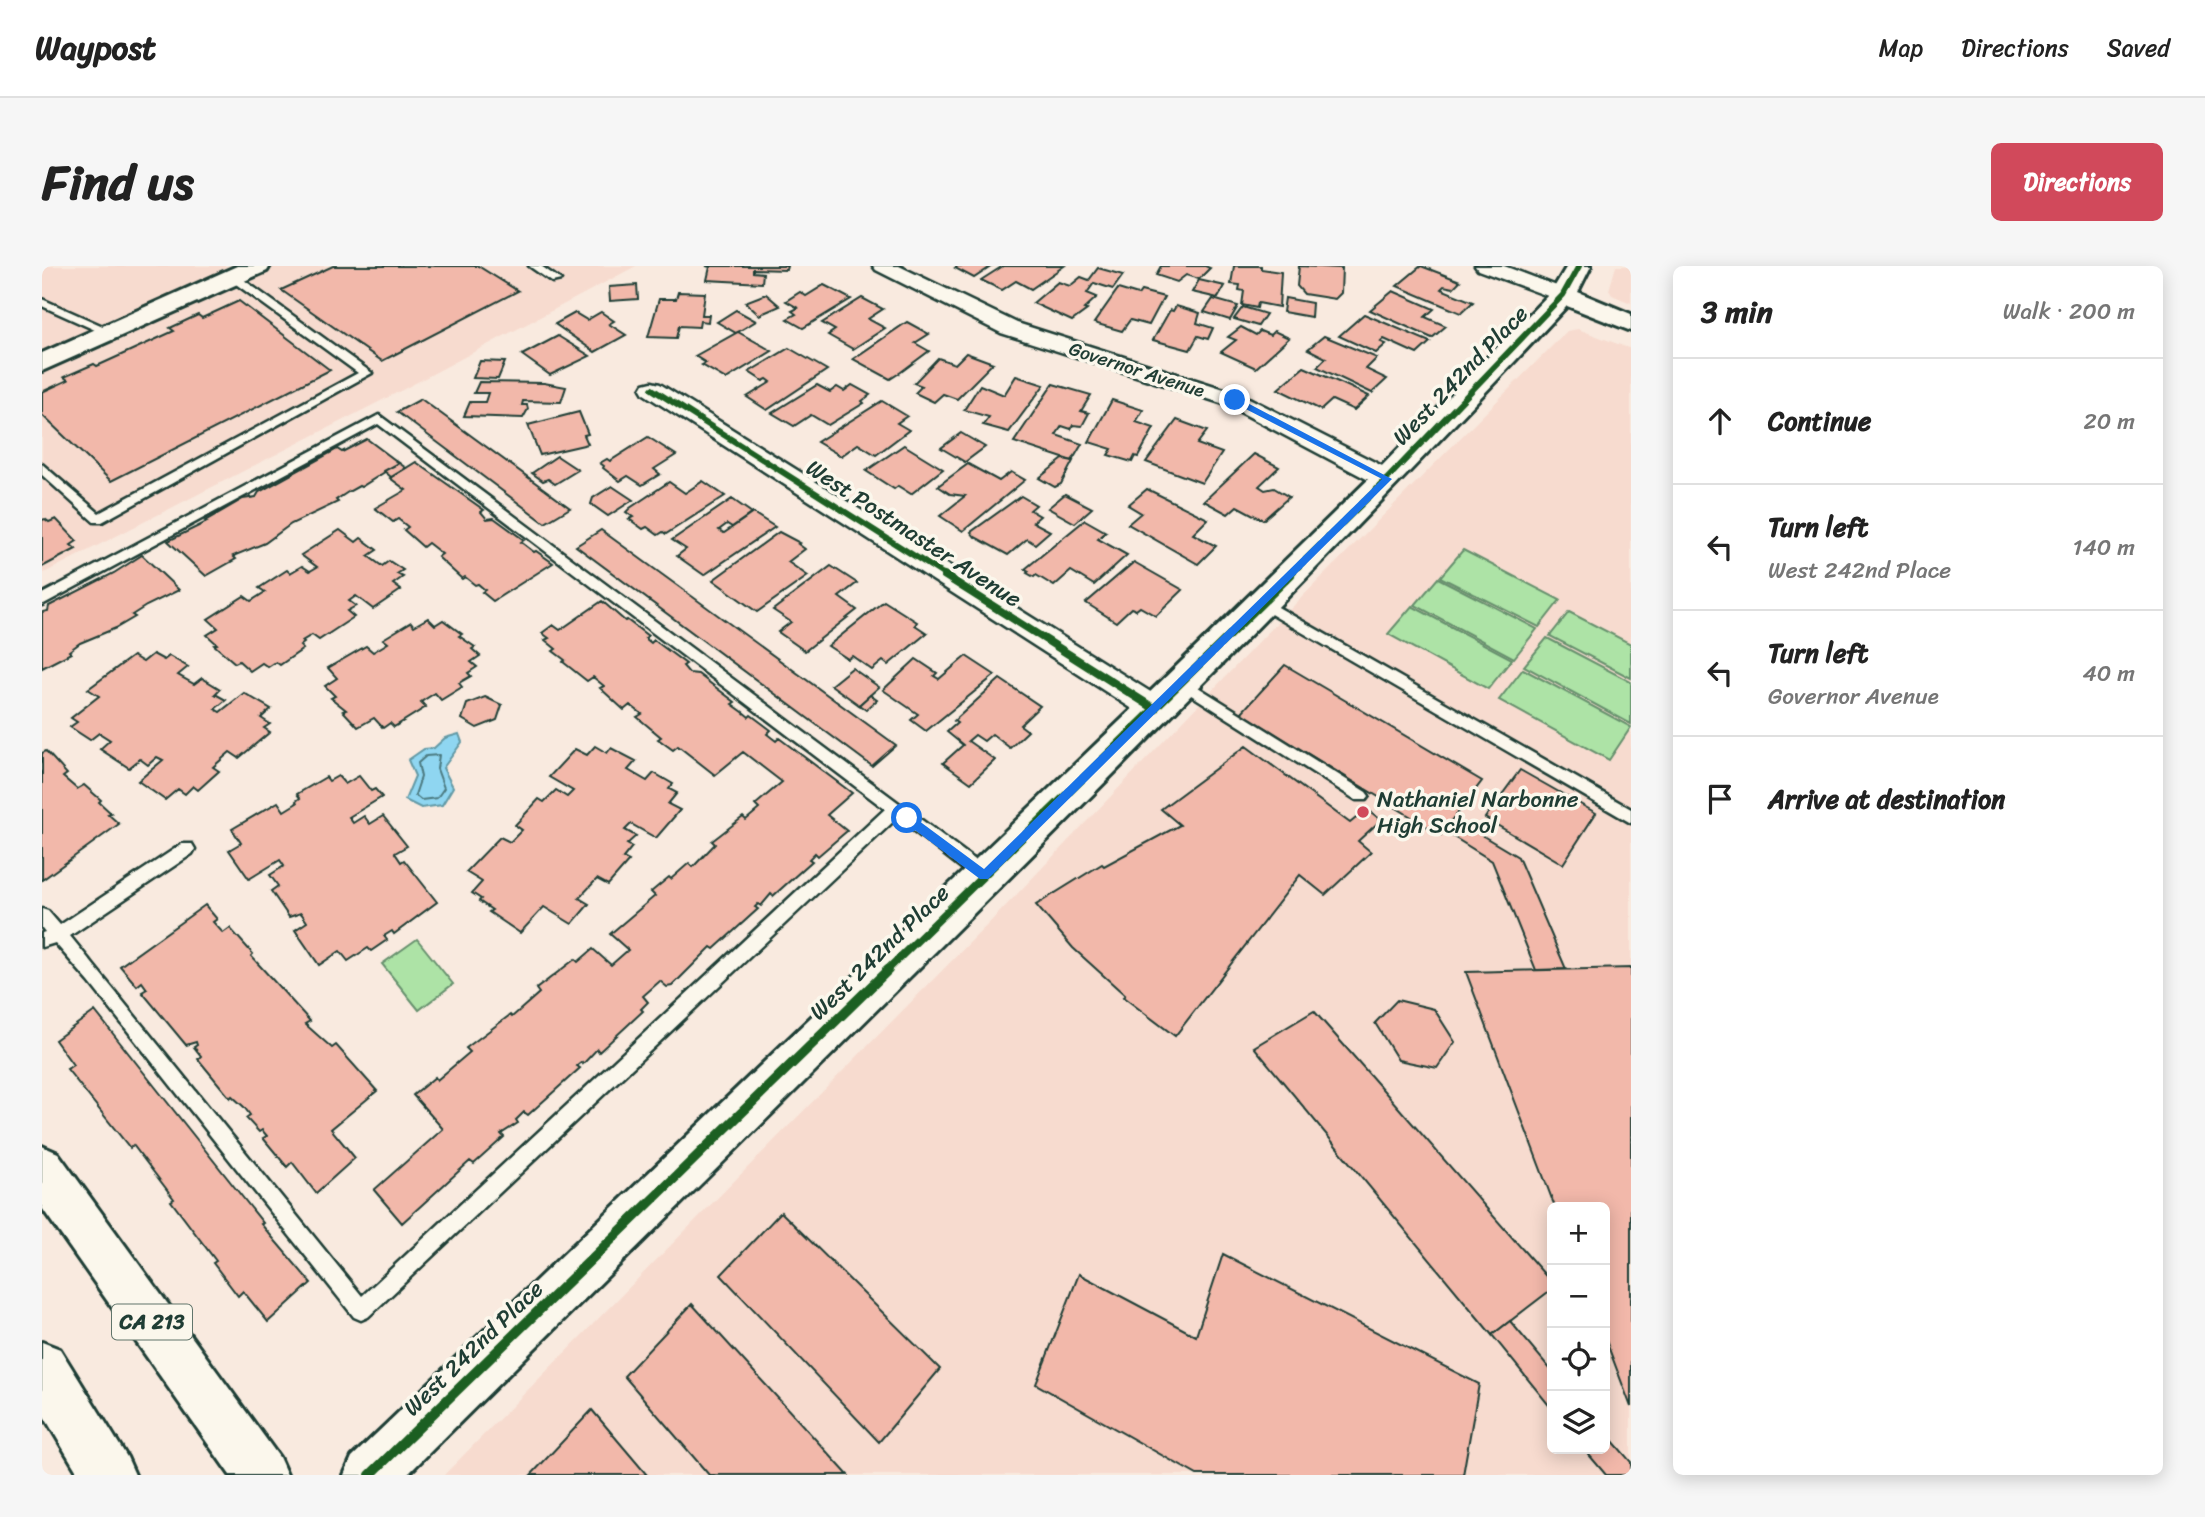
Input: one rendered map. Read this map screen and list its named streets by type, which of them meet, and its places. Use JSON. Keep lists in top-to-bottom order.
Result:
{
  "streets": {
    "street": [
      "Governor Avenue",
      "West 242nd Place",
      "West Postmaster Avenue",
      "CA 213"
    ]
  },
  "crossings": [
    ["Governor Avenue", "West 242nd Place"],
    ["West 242nd Place", "West Postmaster Avenue"]
  ],
  "places": ["Nathaniel Narbonne High School"],
  "page": {
    "header": "Waypost",
    "nav": ["Map", "Directions", "Saved"],
    "title": "Find us",
    "buttons": "Directions",
    "heading": ["3 min", "Walk · 200 m"],
    "list": [
      ["Continue", "20 m"],
      ["Turn left", "West 242nd Place", "140 m"],
      ["Turn left", "Governor Avenue", "40 m"],
      "Arrive at destination"
    ],
    "map_buttons": ["+", "−"]
  }
}
